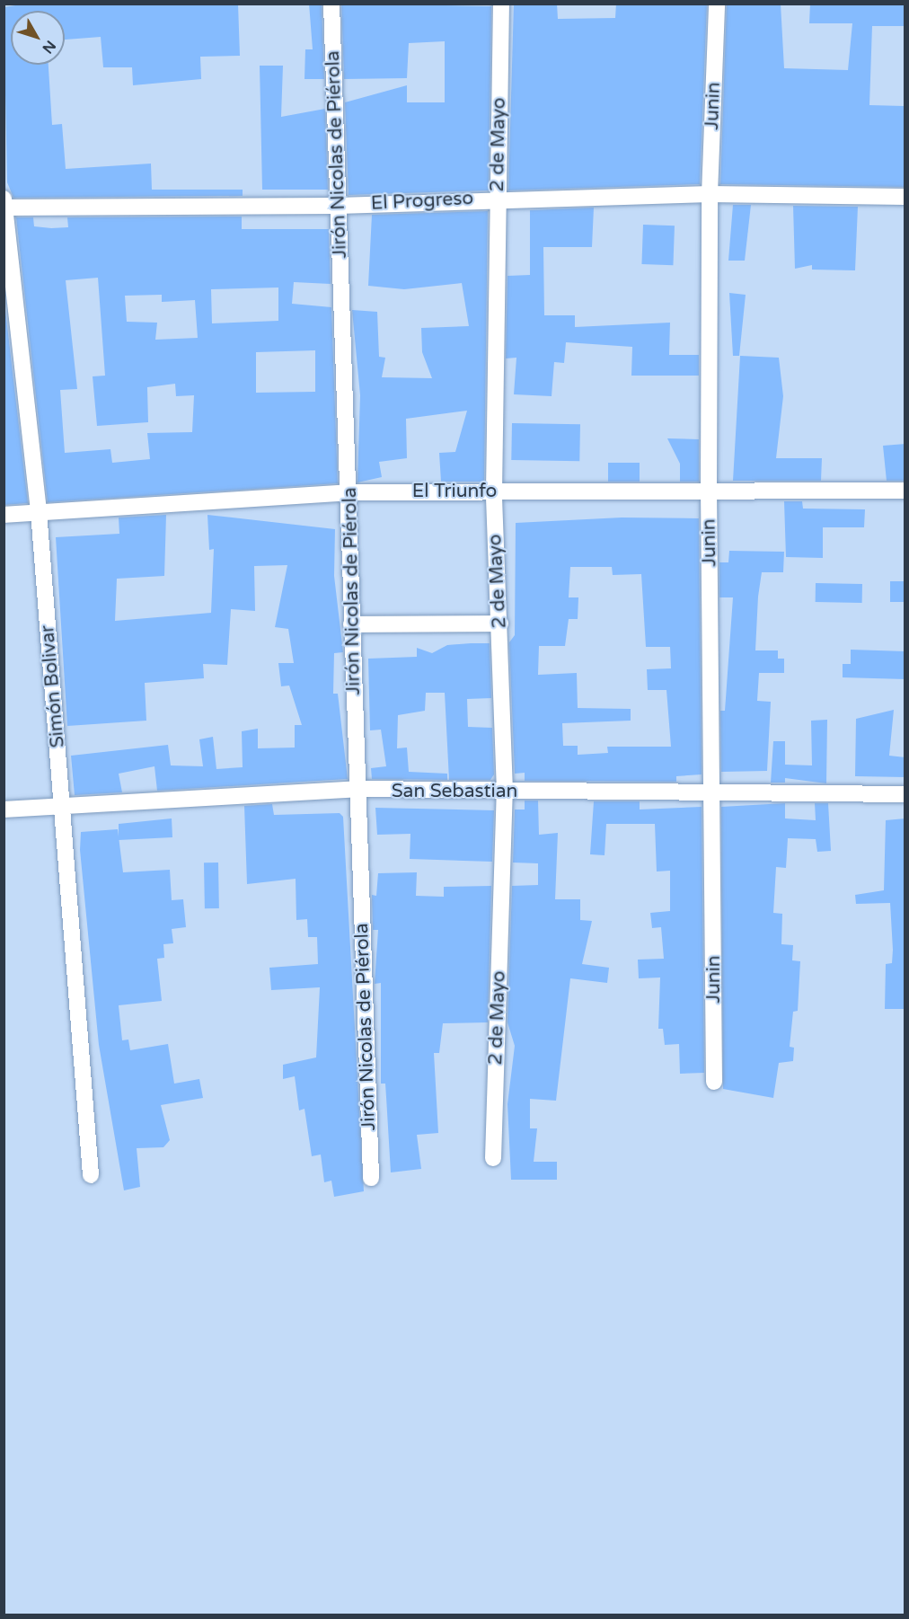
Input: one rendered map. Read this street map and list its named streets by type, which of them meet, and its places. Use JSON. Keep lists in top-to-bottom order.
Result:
{
  "streets": {
    "street": [
      "Junin",
      "2 de Mayo",
      "Jirón Nicolas de Piérola",
      "El Progreso",
      "El Triunfo",
      "Simón Bolivar",
      "San Sebastian"
    ]
  },
  "crossings": [
    ["Junin", "El Progreso"],
    ["Junin", "El Triunfo"],
    ["Junin", "San Sebastian"],
    ["2 de Mayo", "El Progreso"],
    ["2 de Mayo", "El Triunfo"],
    ["2 de Mayo", "San Sebastian"],
    ["Jirón Nicolas de Piérola", "El Progreso"],
    ["Jirón Nicolas de Piérola", "El Triunfo"],
    ["Jirón Nicolas de Piérola", "San Sebastian"],
    ["El Progreso", "Simón Bolivar"],
    ["El Triunfo", "Simón Bolivar"],
    ["Simón Bolivar", "San Sebastian"]
  ],
  "north": "bottom right"
}
